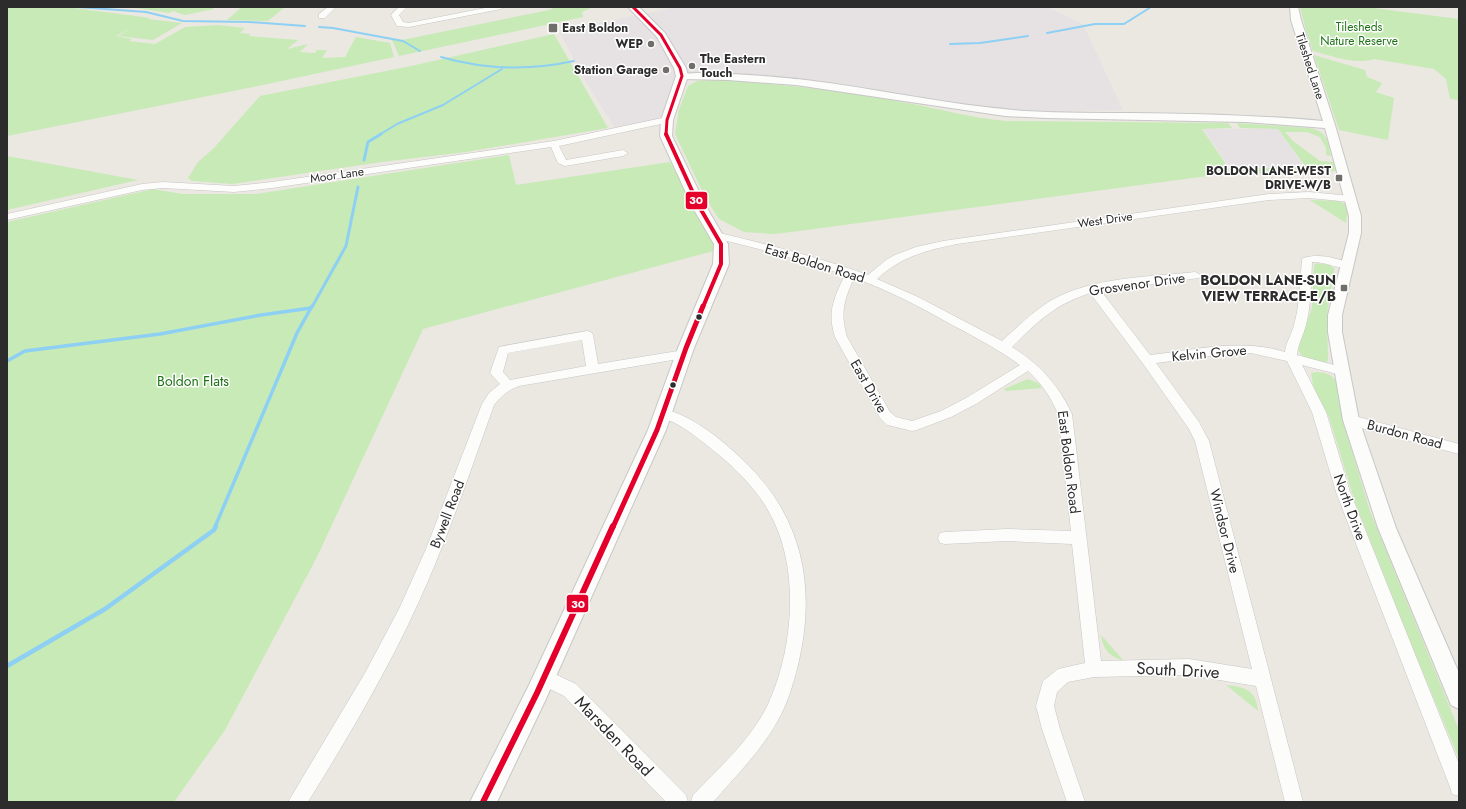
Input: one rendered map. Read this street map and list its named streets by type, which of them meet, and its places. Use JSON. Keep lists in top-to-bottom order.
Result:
{
  "streets": {
    "street": [
      "Tileshed Lane",
      "Moor Lane",
      "West Drive",
      "East Boldon Road",
      "Grosvenor Drive",
      "Kelvin Grove",
      "East Drive",
      "Burdon Road",
      "North Drive",
      "Bywell Road",
      "Windsor Drive",
      "South Drive",
      "Marsden Road"
    ]
  },
  "crossings": [
    ["Tileshed Lane", "West Drive"],
    ["Tileshed Lane", "Kelvin Grove"],
    ["Tileshed Lane", "Burdon Road"],
    ["West Drive", "East Boldon Road"],
    ["East Boldon Road", "Grosvenor Drive"],
    ["East Boldon Road", "East Drive"],
    ["East Boldon Road", "South Drive"],
    ["Grosvenor Drive", "Windsor Drive"],
    ["Kelvin Grove", "North Drive"],
    ["Kelvin Grove", "Windsor Drive"],
    ["Windsor Drive", "South Drive"]
  ],
  "parks": ["Tilesheds Nature Reserve", "Boldon Flats"],
  "places": {
    "transit": ["East Boldon", "BOLDON LANE-WEST DRIVE-W/B", "BOLDON LANE-SUN VIEW TERRACE-E/B"],
    "other": ["WEP", "The Eastern Touch", "Station Garage"]
  },
  "lines": ["transit line 30"]
}
